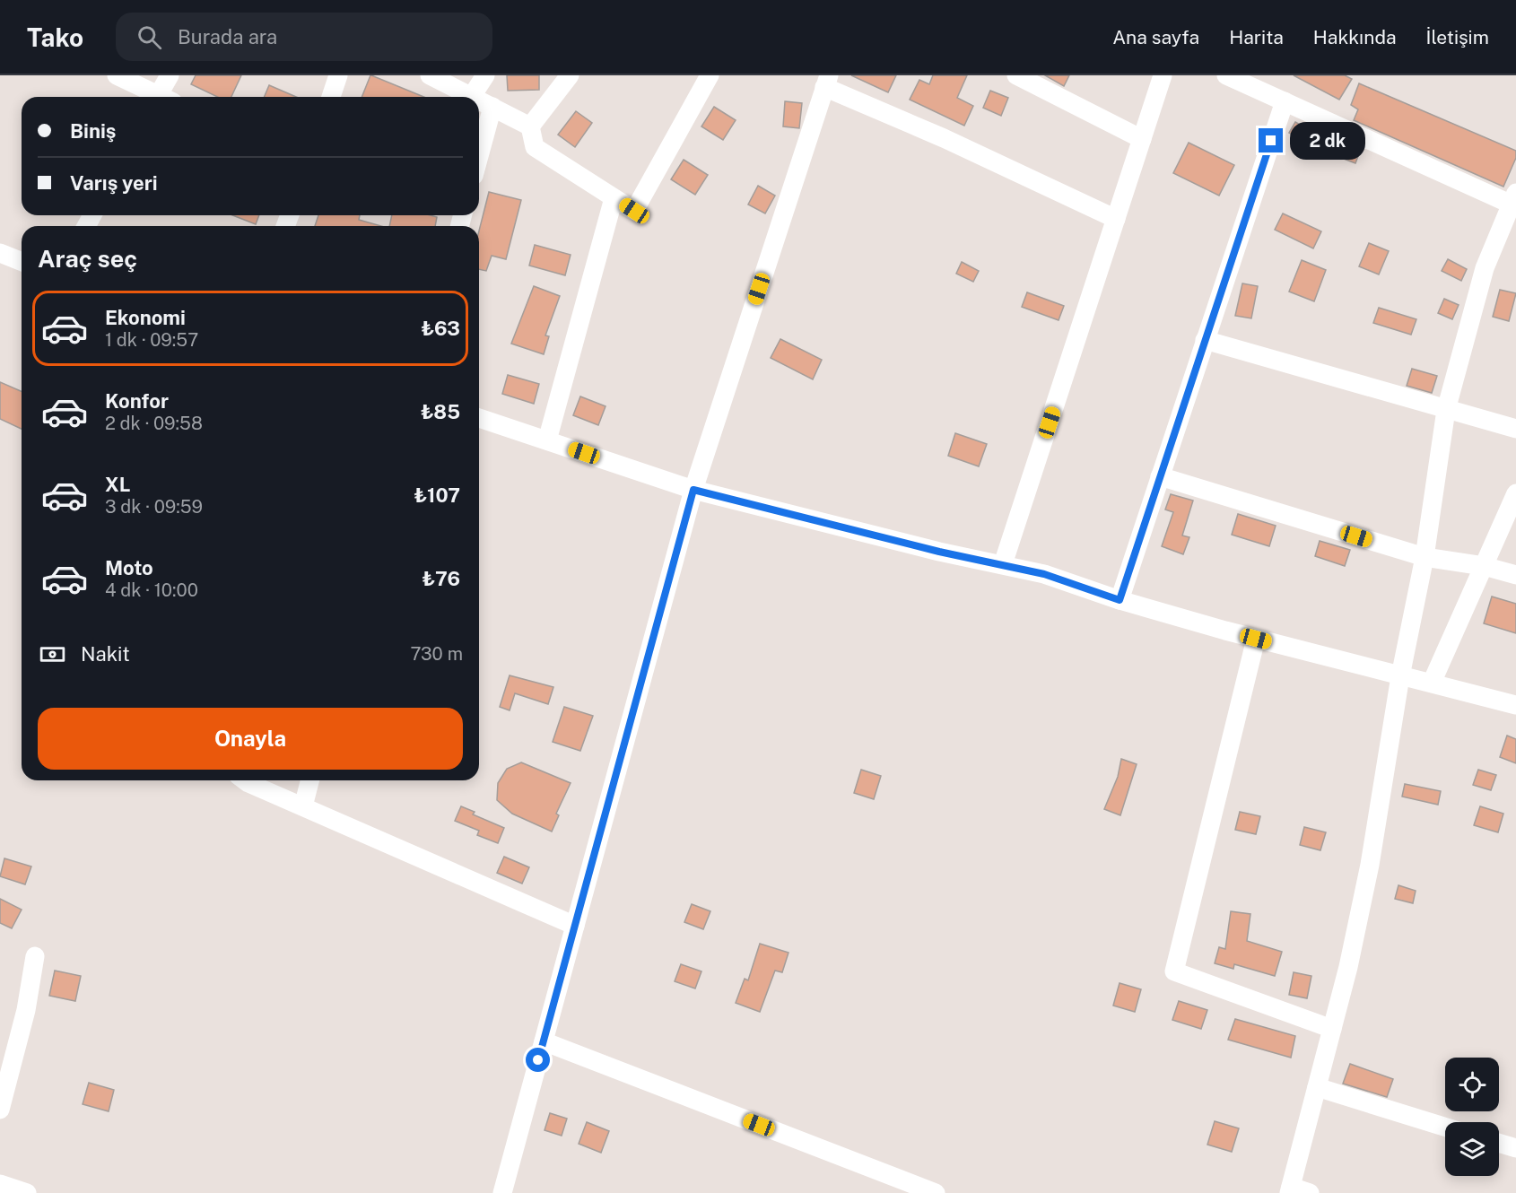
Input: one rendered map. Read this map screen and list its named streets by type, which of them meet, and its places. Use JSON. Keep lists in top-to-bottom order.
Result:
{
  "page": {
    "header": "Tako",
    "search": "Burada ara",
    "nav": [
      "Ana sayfa",
      "Harita",
      "Hakkında",
      "İletişim"
    ],
    "banner": ["Biniş", "Varış yeri"],
    "bubble": "2 dk",
    "heading": "Araç seç",
    "list": [
      {
        "name": "Ekonomi",
        "note": "1 dk · 09:57",
        "value": "₺63"
      },
      {
        "name": "Konfor",
        "note": "2 dk · 09:58",
        "value": "₺85"
      },
      {
        "name": "XL",
        "note": "3 dk · 09:59",
        "value": "₺107"
      },
      {
        "name": "Moto",
        "note": "4 dk · 10:00",
        "value": "₺76"
      }
    ],
    "pay": ["Nakit", "730 m"],
    "buttons": "Onayla"
  }
}
